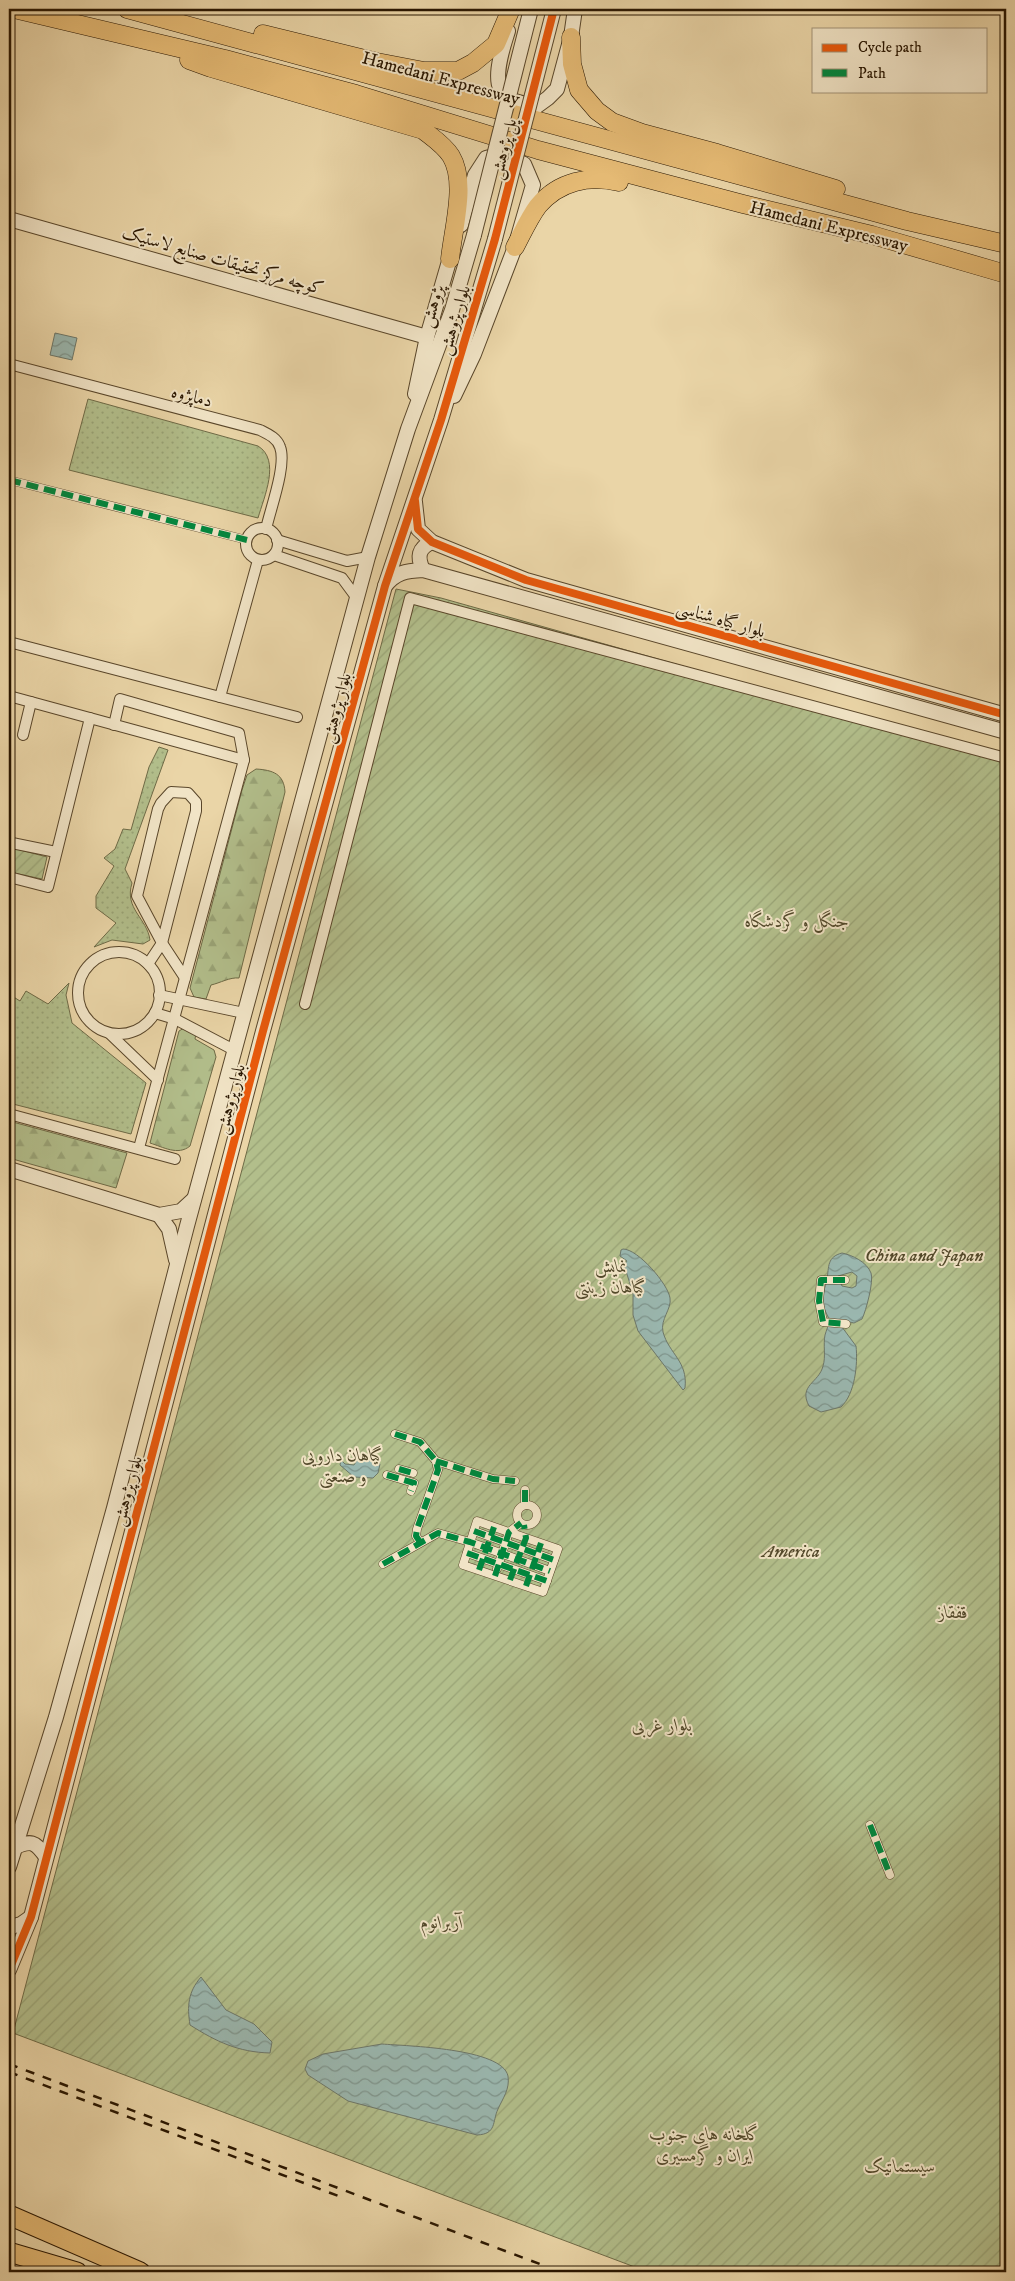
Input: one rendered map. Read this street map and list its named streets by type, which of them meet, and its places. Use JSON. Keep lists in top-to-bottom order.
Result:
{
  "streets": {
    "highway": ["Hamedani Expressway"],
    "street": [
      "پل پژوهش",
      "کوچه مرکز تحقیقات صنایع لاستیک",
      "پژوهش",
      "بلوار پژوهش",
      "دماپژوه",
      "بلوار گیاه شناسی"
    ]
  },
  "crossings": [
    ["پل پژوهش", "پژوهش"],
    ["پل پژوهش", "بلوار پژوهش"],
    ["پژوهش", "بلوار پژوهش"]
  ],
  "parks": [
    "جنگل و گردشگاه",
    "China and Japan",
    "نمایش گیاهان زینتی",
    "گیاهان دارویی و صنعتی",
    "America",
    "قفقاز",
    "بلوار غربی",
    "آربرانوم",
    "گلخانه های جنوب ایران و گرمسیری",
    "سیستماتیک"
  ],
  "legend": ["Cycle path", "Path"]
}
